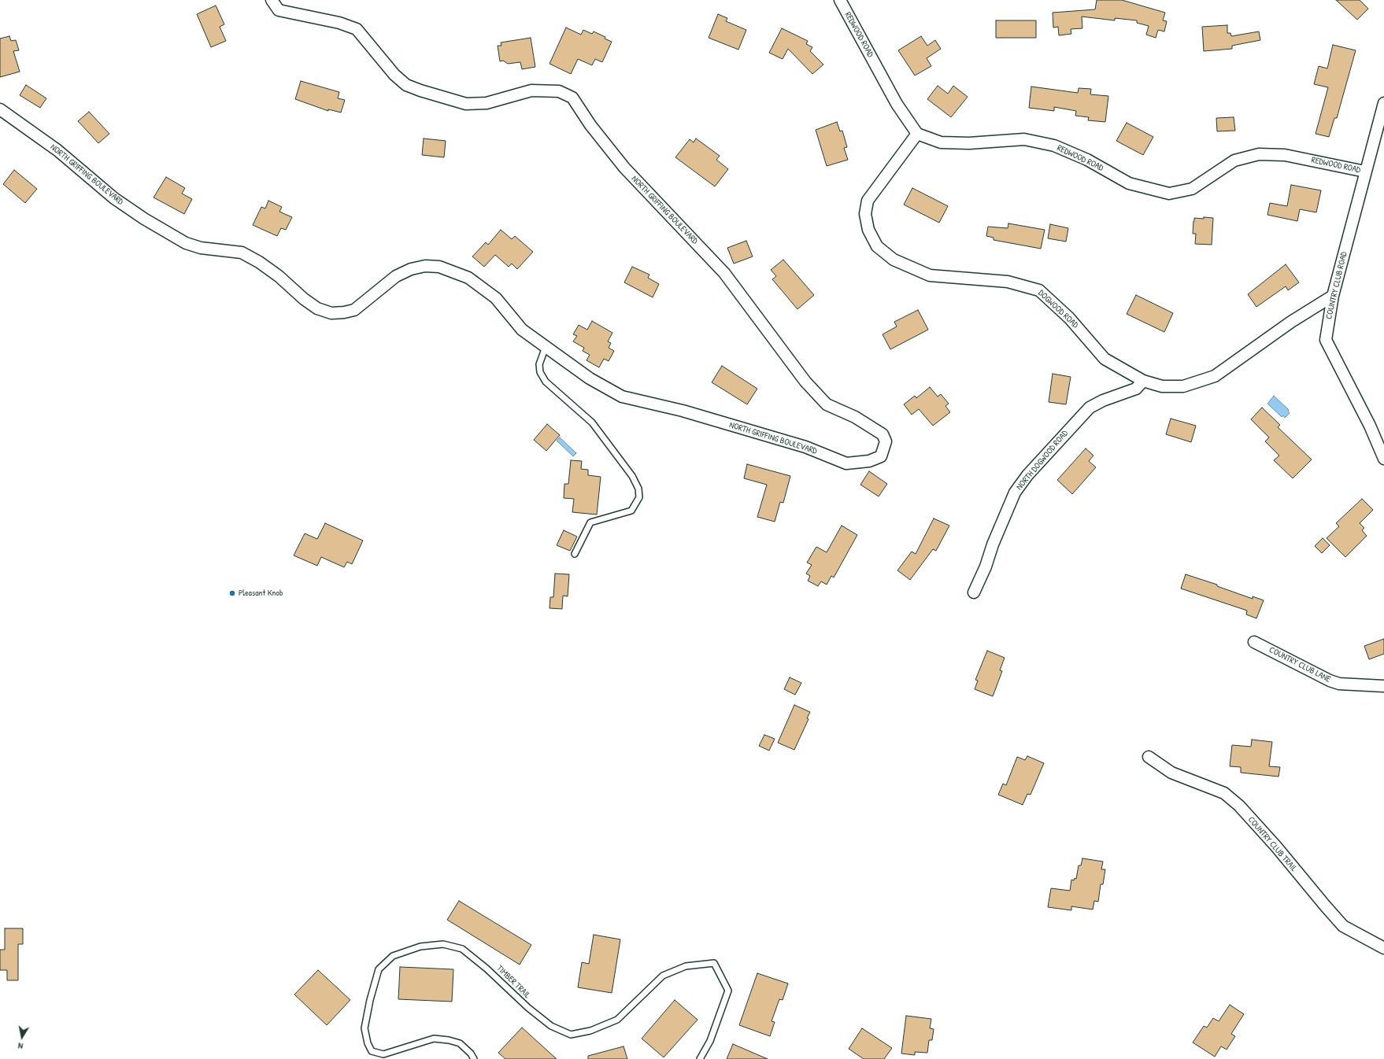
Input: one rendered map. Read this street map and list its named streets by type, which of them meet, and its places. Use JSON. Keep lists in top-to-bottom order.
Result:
{
  "streets": {
    "street": [
      "REDWOOD ROAD",
      "NORTH GRIFFING BOULEVARD",
      "COUNTRY CLUB ROAD",
      "DOGWOOD ROAD",
      "NORTH DOGWOOD ROAD",
      "COUNTRY CLUB LANE",
      "COUNTRY CLUB TRAIL"
    ],
    "lane": ["TIMBER TRAIL"]
  },
  "crossings": [
    ["REDWOOD ROAD", "COUNTRY CLUB ROAD"],
    ["REDWOOD ROAD", "DOGWOOD ROAD"],
    ["COUNTRY CLUB ROAD", "DOGWOOD ROAD"],
    ["DOGWOOD ROAD", "NORTH DOGWOOD ROAD"]
  ],
  "places": ["Pleasant Knob"],
  "north": "bottom"
}
